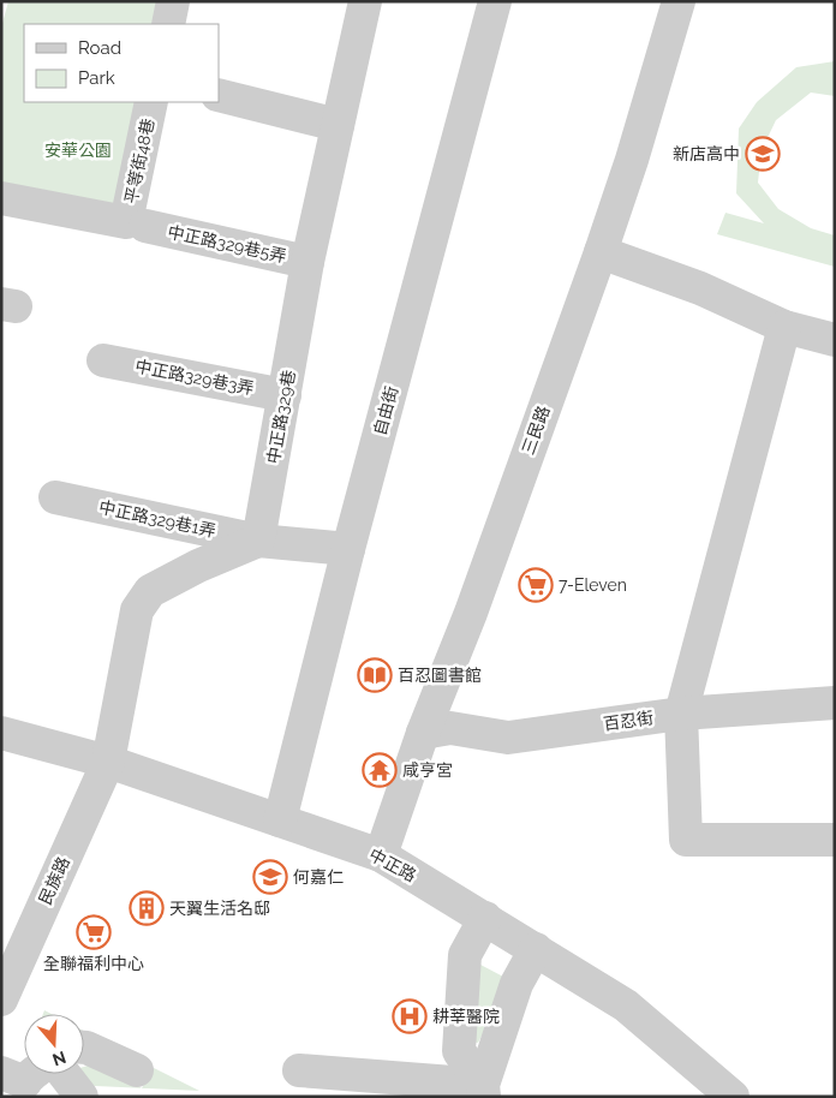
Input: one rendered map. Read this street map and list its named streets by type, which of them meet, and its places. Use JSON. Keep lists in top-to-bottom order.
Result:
{
  "streets": {
    "street": [
      "平等街48巷",
      "中正路329巷5弄",
      "中正路329巷3弄",
      "自由街",
      "中正路329巷",
      "三民路",
      "中正路329巷1弄",
      "百忍街",
      "中正路",
      "民族路"
    ]
  },
  "crossings": [
    ["平等街48巷", "中正路329巷5弄"],
    ["中正路329巷5弄", "中正路329巷"],
    ["中正路329巷3弄", "中正路329巷"],
    ["自由街", "中正路329巷1弄"],
    ["自由街", "中正路"],
    ["中正路329巷", "中正路329巷1弄"],
    ["三民路", "百忍街"],
    ["三民路", "中正路"],
    ["中正路", "民族路"]
  ],
  "parks": ["安華公園"],
  "places": {
    "school or university": ["新店高中", "何嘉仁"],
    "supermarket": ["7-Eleven", "全聯福利中心"],
    "library": ["百忍圖書館"],
    "temple": ["咸亨宮"],
    "building": ["天翼生活名邸"],
    "hospital": ["耕莘醫院"]
  },
  "legend": ["Road", "Park"],
  "north": "bottom"
}
